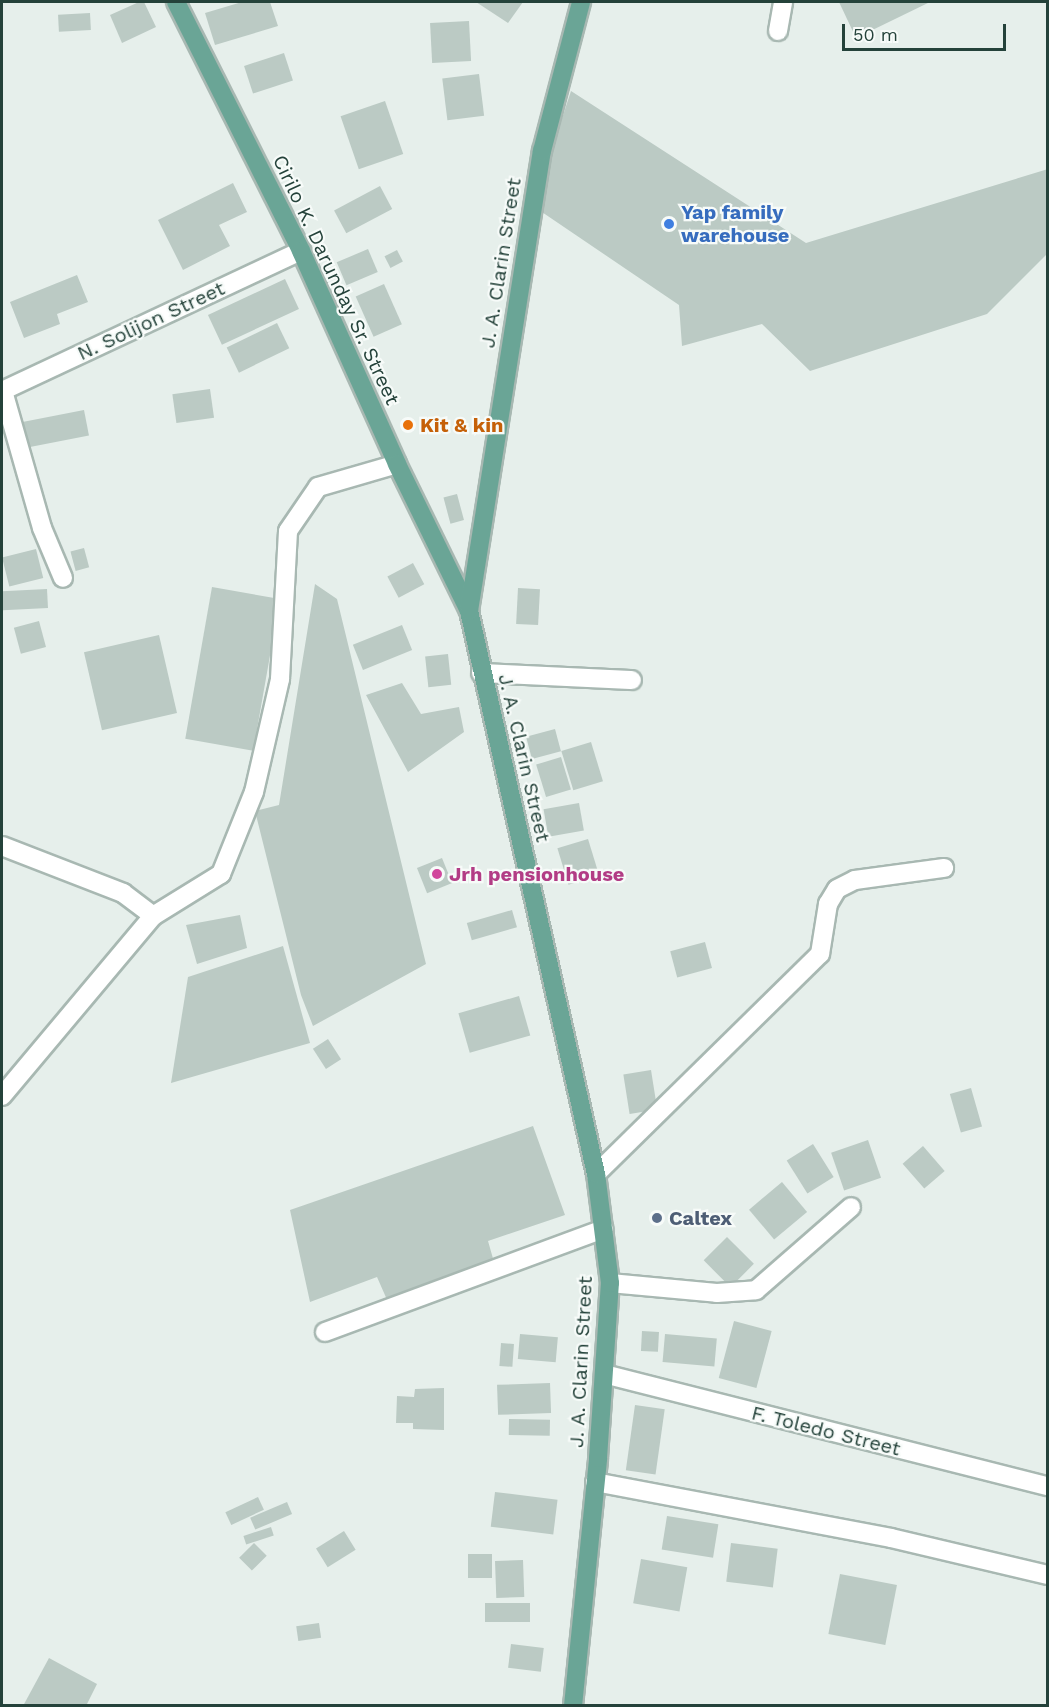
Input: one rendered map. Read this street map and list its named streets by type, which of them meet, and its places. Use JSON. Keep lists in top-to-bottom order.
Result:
{
  "streets": {
    "main road": ["J. A. Clarin Street", "Cirilo K. Darunday Sr. Street"],
    "street": ["N. Solijon Street", "F. Toledo Street"]
  },
  "crossings": [
    ["J. A. Clarin Street", "Cirilo K. Darunday Sr. Street"],
    ["J. A. Clarin Street", "F. Toledo Street"],
    ["Cirilo K. Darunday Sr. Street", "N. Solijon Street"]
  ],
  "places": [
    "Yap family warehouse",
    "Kit & kin",
    "Jrh pensionhouse",
    "Caltex"
  ],
  "scale_bar": "50 m"
}
